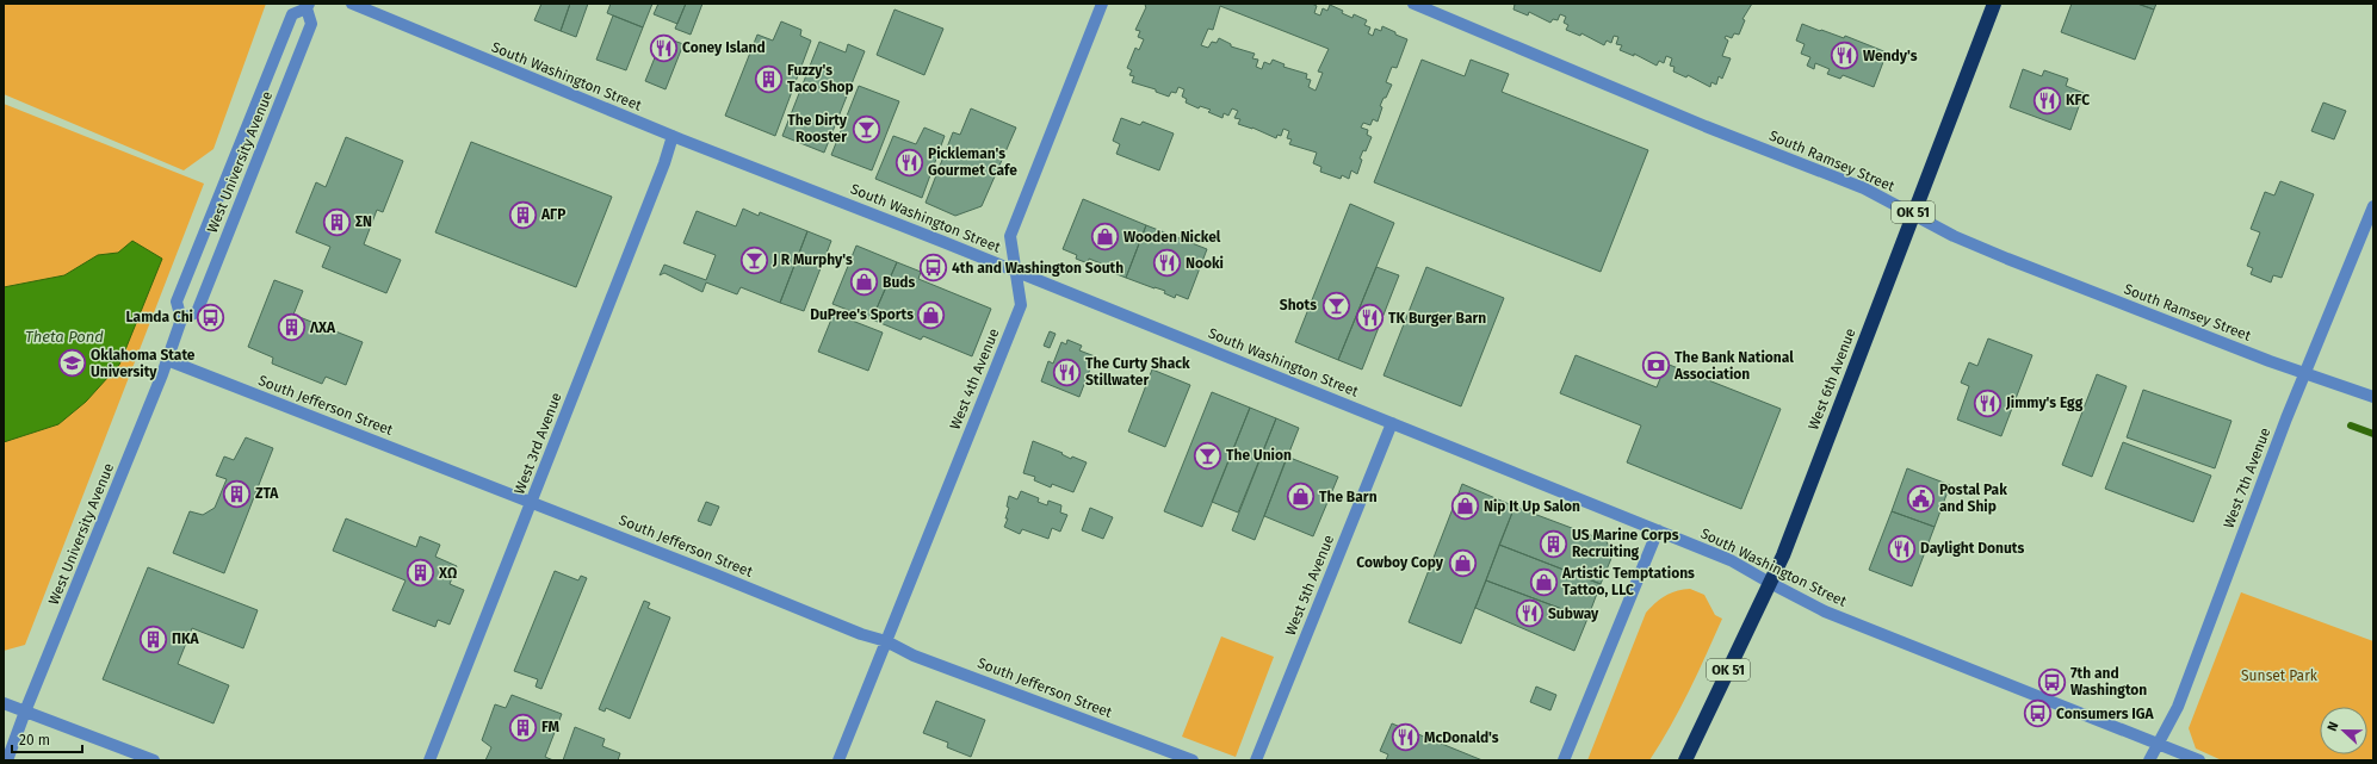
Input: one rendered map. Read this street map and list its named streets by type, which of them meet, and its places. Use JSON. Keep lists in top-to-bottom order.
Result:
{
  "streets": {
    "highway": ["OK 51", "West 6th Avenue"],
    "street": [
      "South Washington Street",
      "South Ramsey Street",
      "West University Avenue",
      "West 4th Avenue",
      "South Jefferson Street",
      "West 3rd Avenue",
      "West 7th Avenue",
      "West 5th Avenue"
    ]
  },
  "crossings": [
    ["South Washington Street", "West 4th Avenue"],
    ["South Washington Street", "West 6th Avenue"],
    ["South Washington Street", "West 3rd Avenue"],
    ["South Washington Street", "West 7th Avenue"],
    ["South Washington Street", "West 5th Avenue"],
    ["South Ramsey Street", "West 6th Avenue"],
    ["South Ramsey Street", "West 7th Avenue"],
    ["West University Avenue", "South Jefferson Street"],
    ["West 4th Avenue", "South Jefferson Street"],
    ["South Jefferson Street", "West 3rd Avenue"]
  ],
  "water": ["Theta Pond"],
  "parks": ["Sunset Park"],
  "places": {
    "restaurant": [
      "Coney Island",
      "Wendy's",
      "KFC",
      "Pickleman's Gourmet Cafe",
      "Nooki",
      "TK Burger Barn",
      "The Curty Shack Stillwater",
      "Jimmy's Egg",
      "Daylight Donuts",
      "Subway",
      "McDonald's"
    ],
    "building": [
      "Fuzzy's Taco Shop",
      "AΓP",
      "ΣN",
      "ΛXA",
      "ΖΤΑ",
      "US Marine Corps Recruiting",
      "XΩ",
      "ΠΚΑ",
      "FM"
    ],
    "bar": [
      "The Dirty Rooster",
      "J R Murphy's",
      "Shots",
      "The Union"
    ],
    "shop": [
      "Wooden Nickel",
      "Buds",
      "DuPree's Sports",
      "The Barn",
      "Nip It Up Salon",
      "Cowboy Copy",
      "Artistic Temptations Tattoo, LLC"
    ],
    "bus stop": [
      "4th and Washington South",
      "Lamda Chi",
      "7th and Washington",
      "Consumers IGA"
    ],
    "school or university": ["Oklahoma State University"],
    "bank": ["The Bank National Association"],
    "public building": ["Postal Pak and Ship"]
  },
  "scale_bar": "20 m",
  "north": "left"
}
